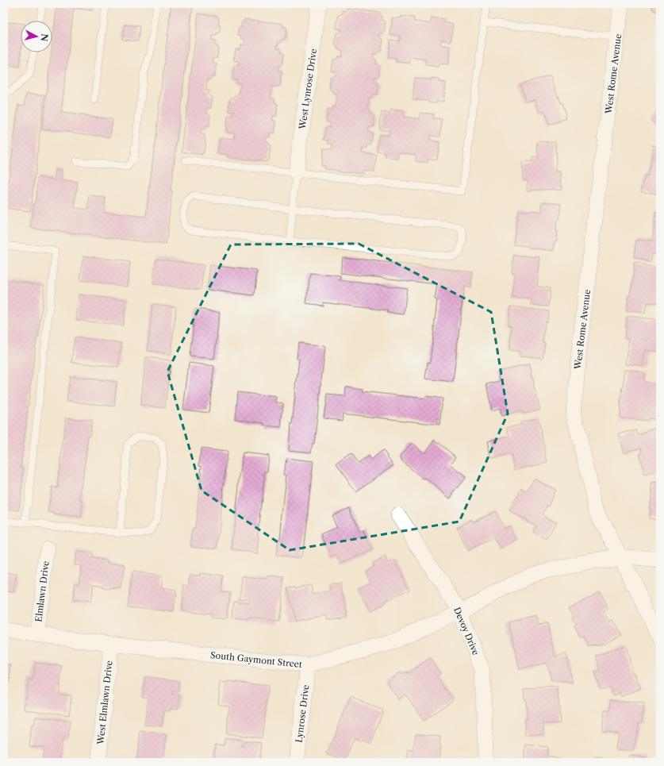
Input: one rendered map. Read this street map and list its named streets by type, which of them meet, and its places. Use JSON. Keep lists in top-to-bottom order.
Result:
{
  "streets": {
    "street": [
      "West Rome Avenue",
      "West Lynrose Drive",
      "Elmlawn Drive",
      "Devoy Drive",
      "South Gaymont Street",
      "West Elmlawn Drive",
      "Lynrose Drive"
    ]
  },
  "crossings": [
    ["West Rome Avenue", "South Gaymont Street"],
    ["Elmlawn Drive", "South Gaymont Street"],
    ["Devoy Drive", "South Gaymont Street"],
    ["South Gaymont Street", "West Elmlawn Drive"],
    ["South Gaymont Street", "Lynrose Drive"]
  ],
  "north": "right"
}
